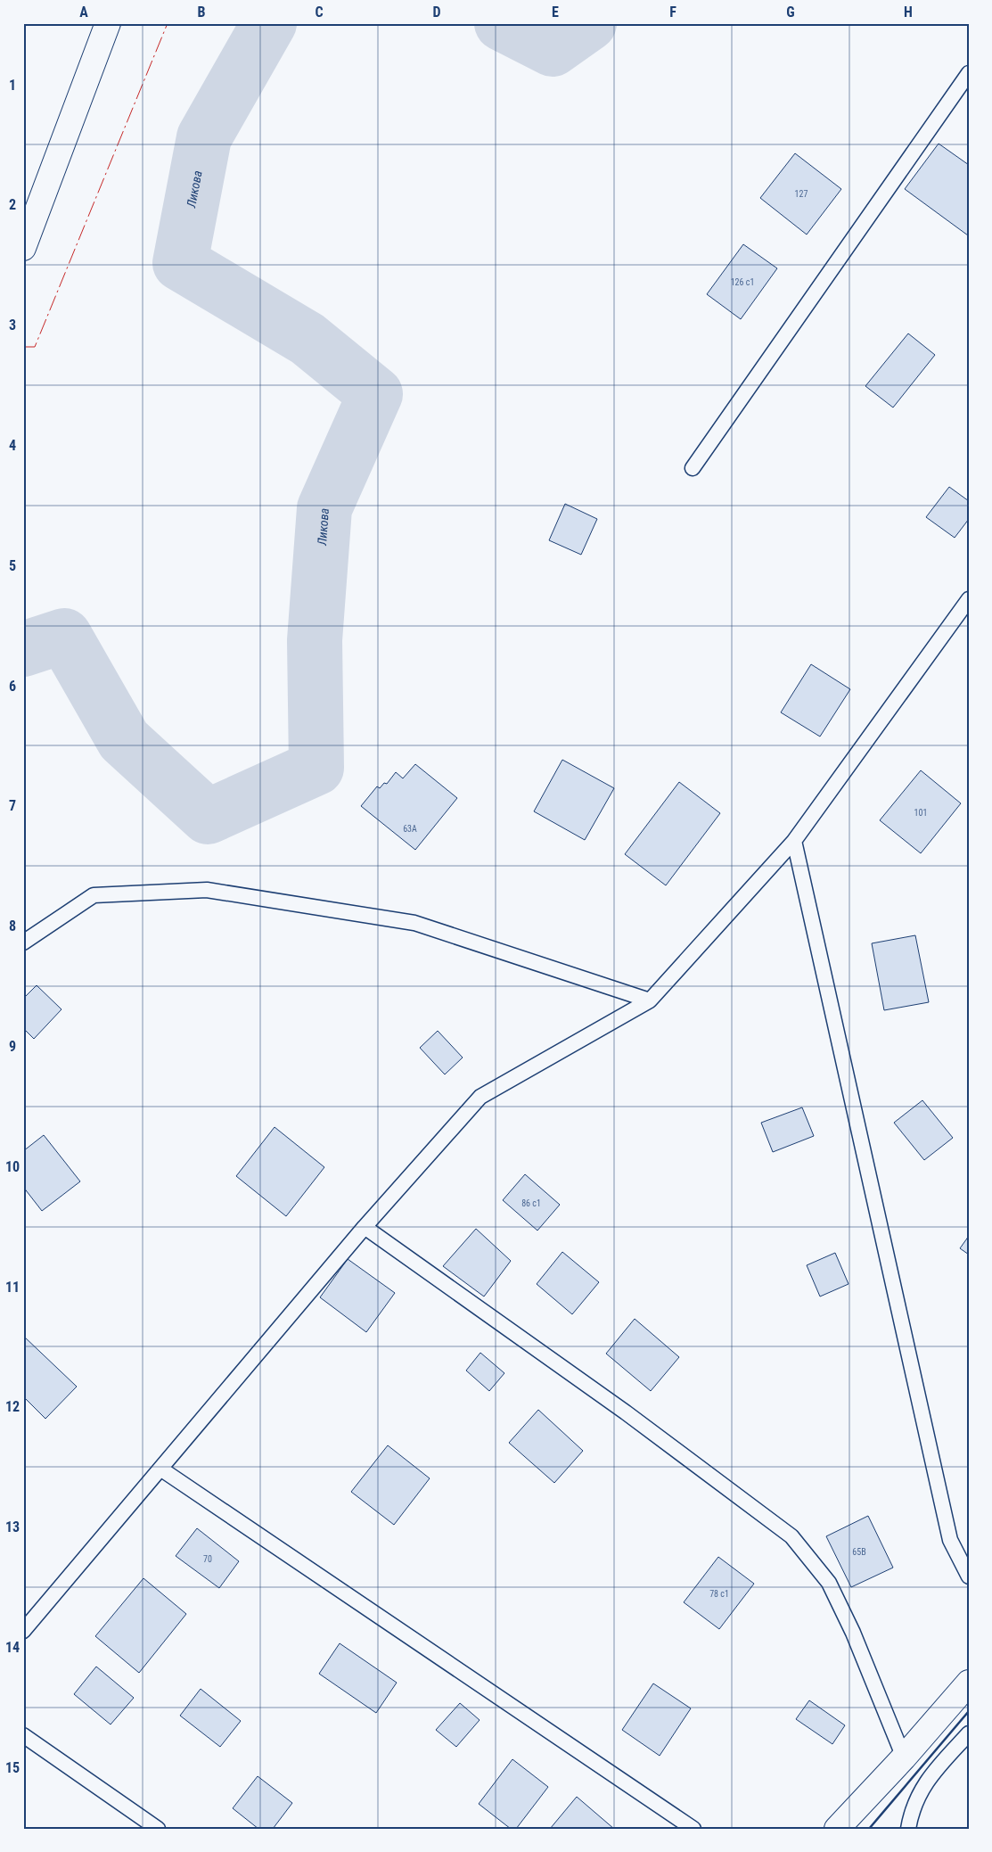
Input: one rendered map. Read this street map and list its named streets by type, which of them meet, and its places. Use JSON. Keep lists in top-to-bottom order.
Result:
{
  "water": ["Ликова"],
  "house_numbers": [
    "127",
    "126 с1",
    "101",
    "63А",
    "86 с1",
    "65В",
    "70",
    "78 с1"
  ],
  "grid": {
    "columns": [
      "A",
      "B",
      "C",
      "D",
      "E",
      "F",
      "G",
      "H"
    ],
    "rows": [
      "1",
      "2",
      "3",
      "4",
      "5",
      "6",
      "7",
      "8",
      "9",
      "10",
      "11",
      "12",
      "13",
      "14",
      "15"
    ]
  }
}
